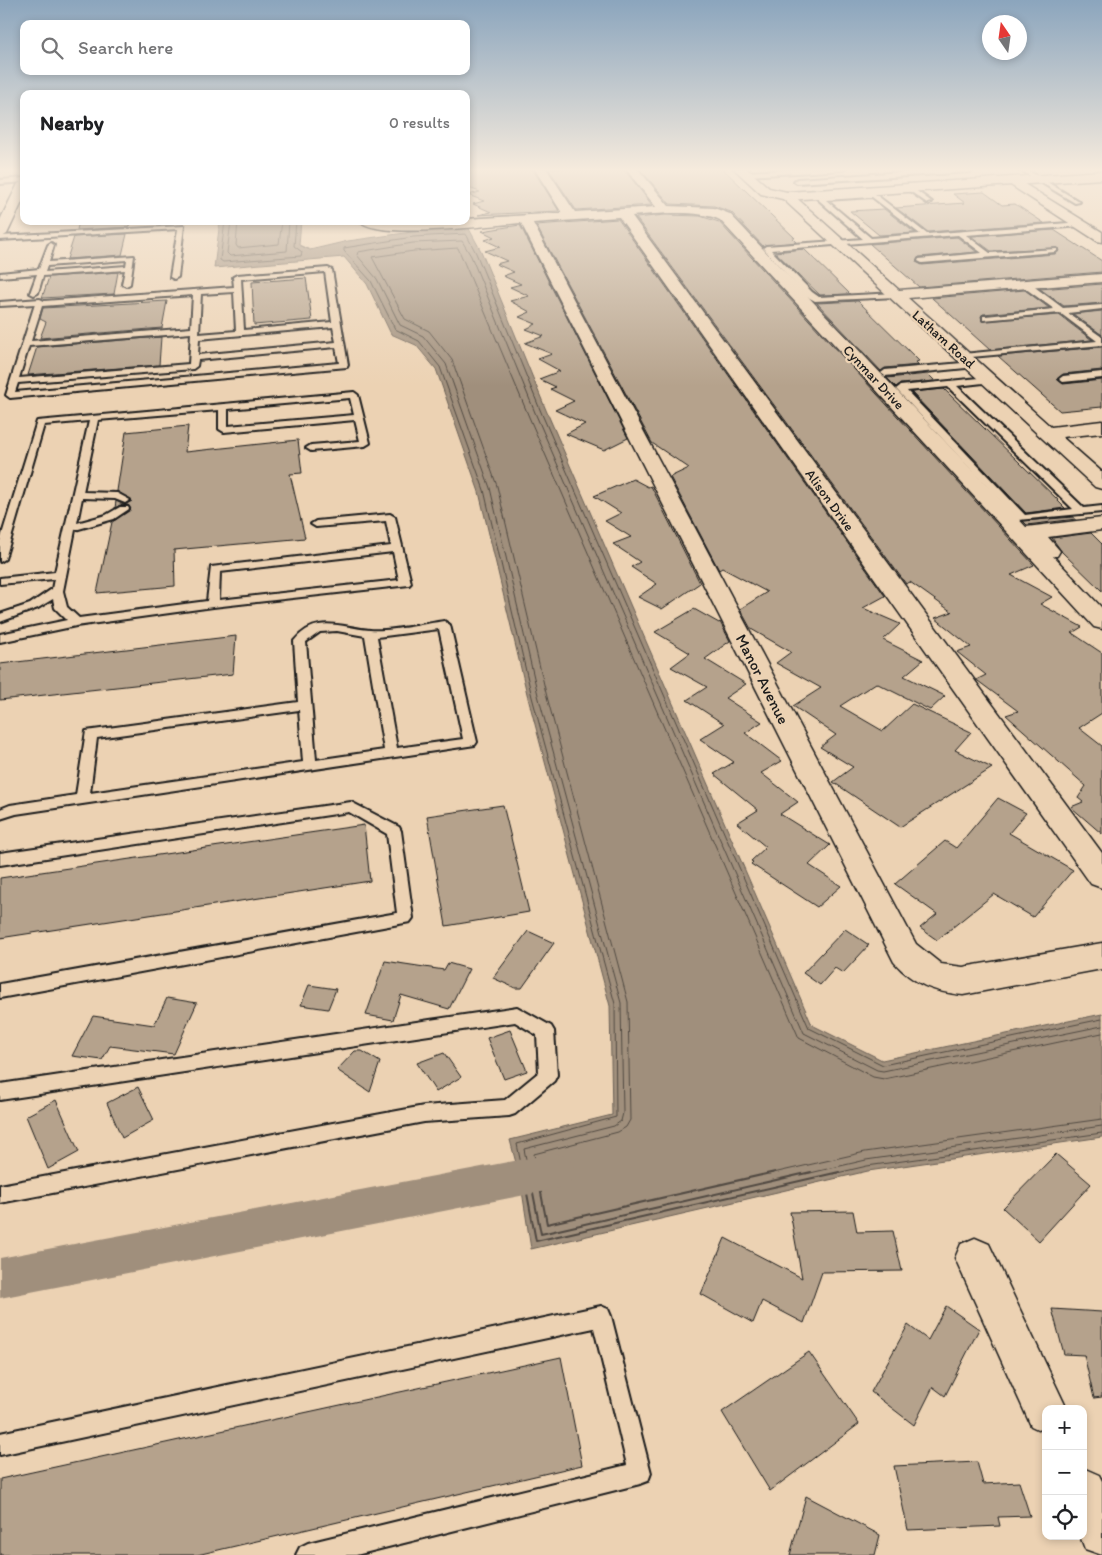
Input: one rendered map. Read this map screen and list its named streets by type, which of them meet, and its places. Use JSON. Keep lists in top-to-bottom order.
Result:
{
  "streets": {
    "street": [
      "Latham Road",
      "Cynmar Drive",
      "Alison Drive",
      "Manor Avenue"
    ]
  },
  "north": "top",
  "page": {
    "search": "Search here",
    "heading": ["Nearby", "0 results"],
    "map_buttons": ["+", "−"]
  }
}
